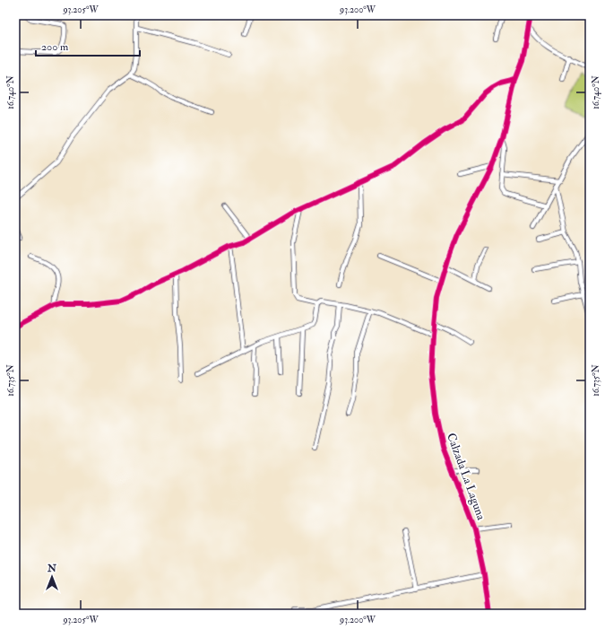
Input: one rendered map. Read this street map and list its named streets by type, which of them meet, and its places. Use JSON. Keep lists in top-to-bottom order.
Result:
{
  "streets": {
    "street": ["Calzada La Laguna"]
  },
  "scale_bar": "200 m",
  "north": "top",
  "coordinates": [
    "93.205°W",
    "93.200°W",
    "16.740°N",
    "16.735°N"
  ]
}
